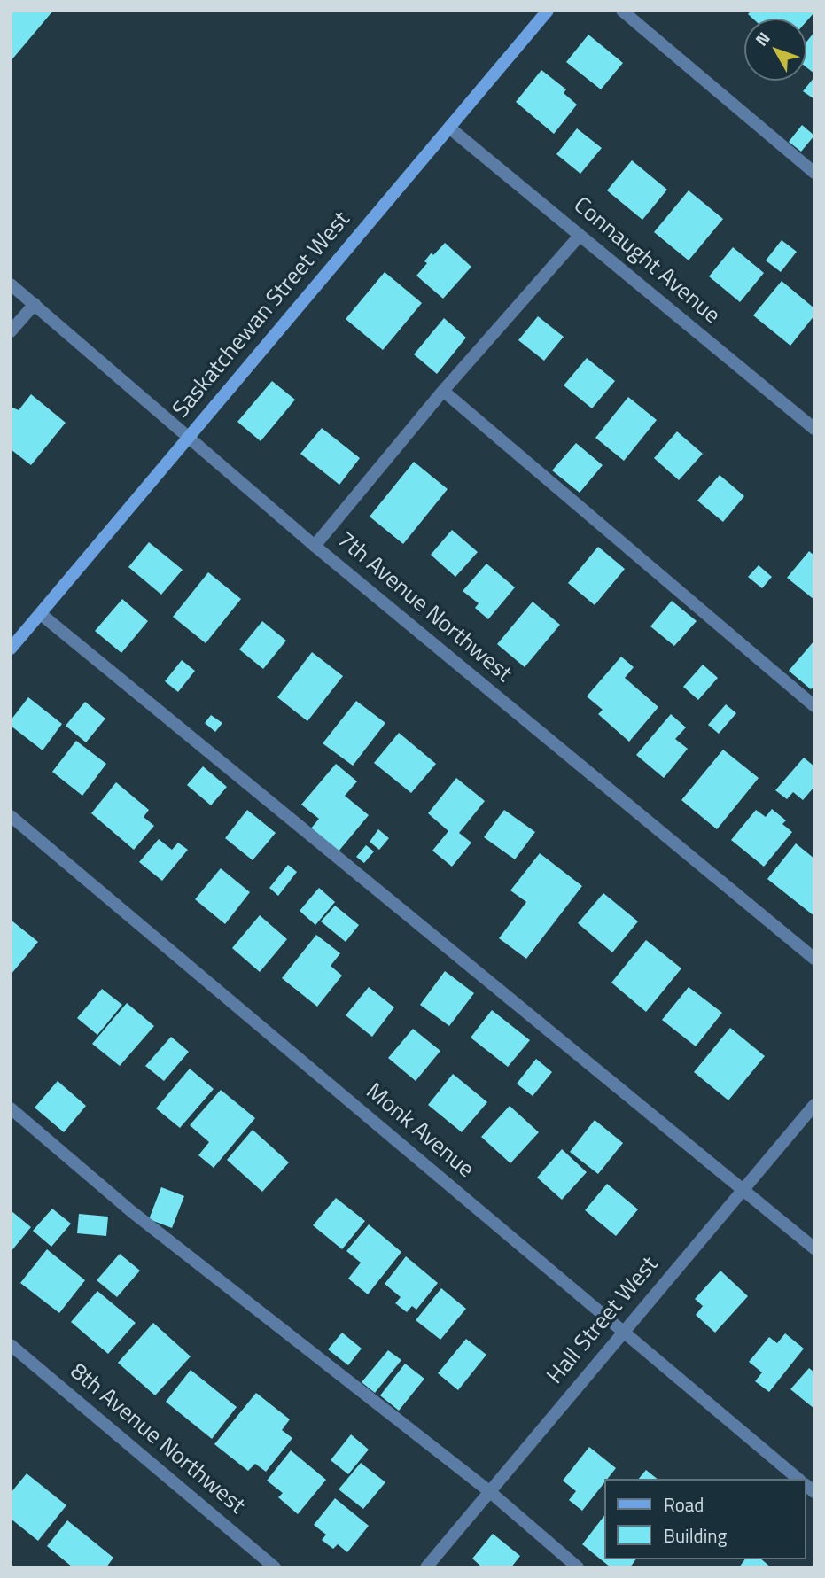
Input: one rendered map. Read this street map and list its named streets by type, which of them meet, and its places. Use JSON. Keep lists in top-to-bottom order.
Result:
{
  "streets": {
    "street": [
      "Connaught Avenue",
      "Saskatchewan Street West",
      "7th Avenue Northwest",
      "Monk Avenue",
      "Hall Street West",
      "8th Avenue Northwest"
    ]
  },
  "crossings": [
    ["Connaught Avenue", "Saskatchewan Street West"],
    ["Saskatchewan Street West", "7th Avenue Northwest"],
    ["Monk Avenue", "Hall Street West"]
  ],
  "legend": ["Road", "Building"],
  "north": "top left"
}
